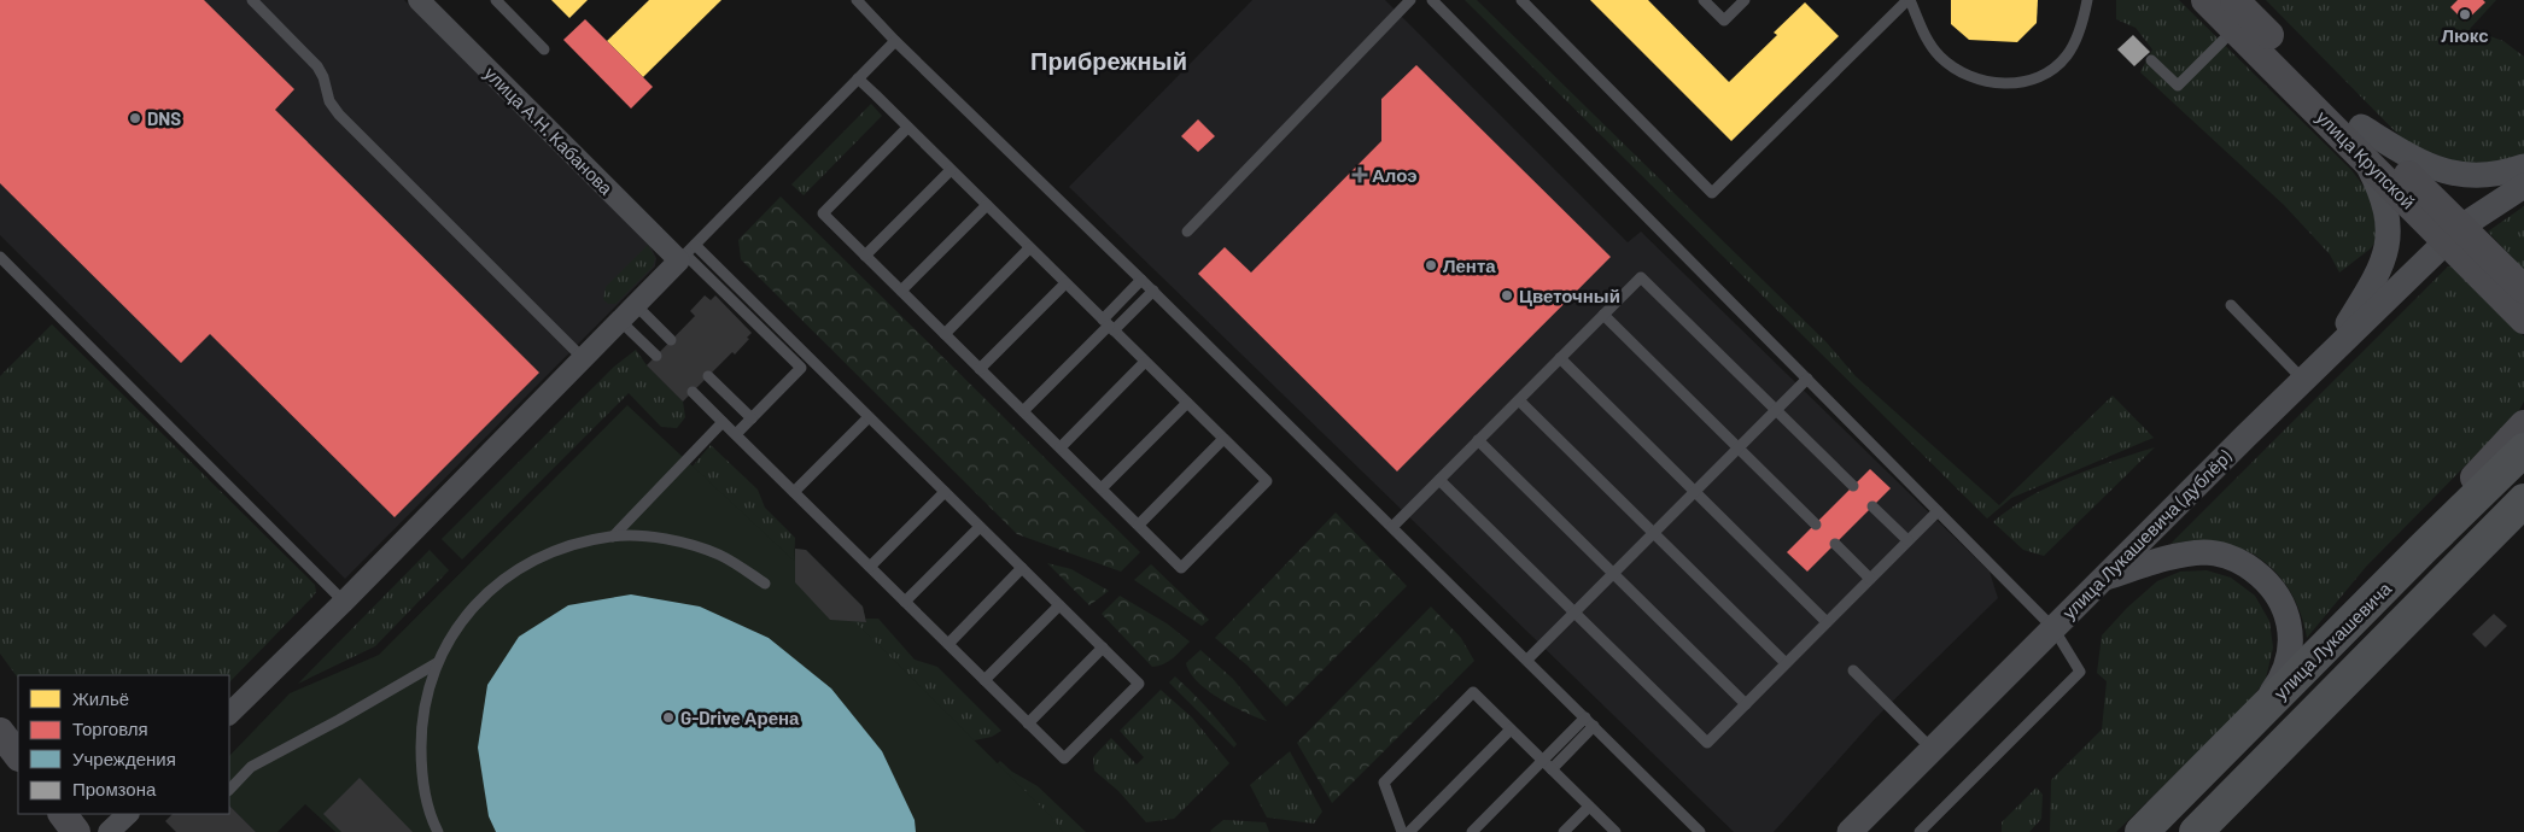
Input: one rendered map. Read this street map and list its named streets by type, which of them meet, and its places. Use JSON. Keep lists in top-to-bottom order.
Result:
{
  "streets": {
    "main road": ["улица Крупской", "улица Лукашевича"],
    "street": ["улица А.Н. Кабанова", "улица Лукашевича (дублёр)"]
  },
  "crossings": [
    ["улица Крупской", "улица Лукашевича (дублёр)"]
  ],
  "districts": ["Прибрежный"],
  "places": {
    "other": [
      "Люкс",
      "DNS",
      "Лента",
      "Цветочный",
      "G-Drive Арена"
    ],
    "health": ["Алоэ"]
  },
  "legend": [
    "Жильё",
    "Торговля",
    "Учреждения",
    "Промзона"
  ]
}
